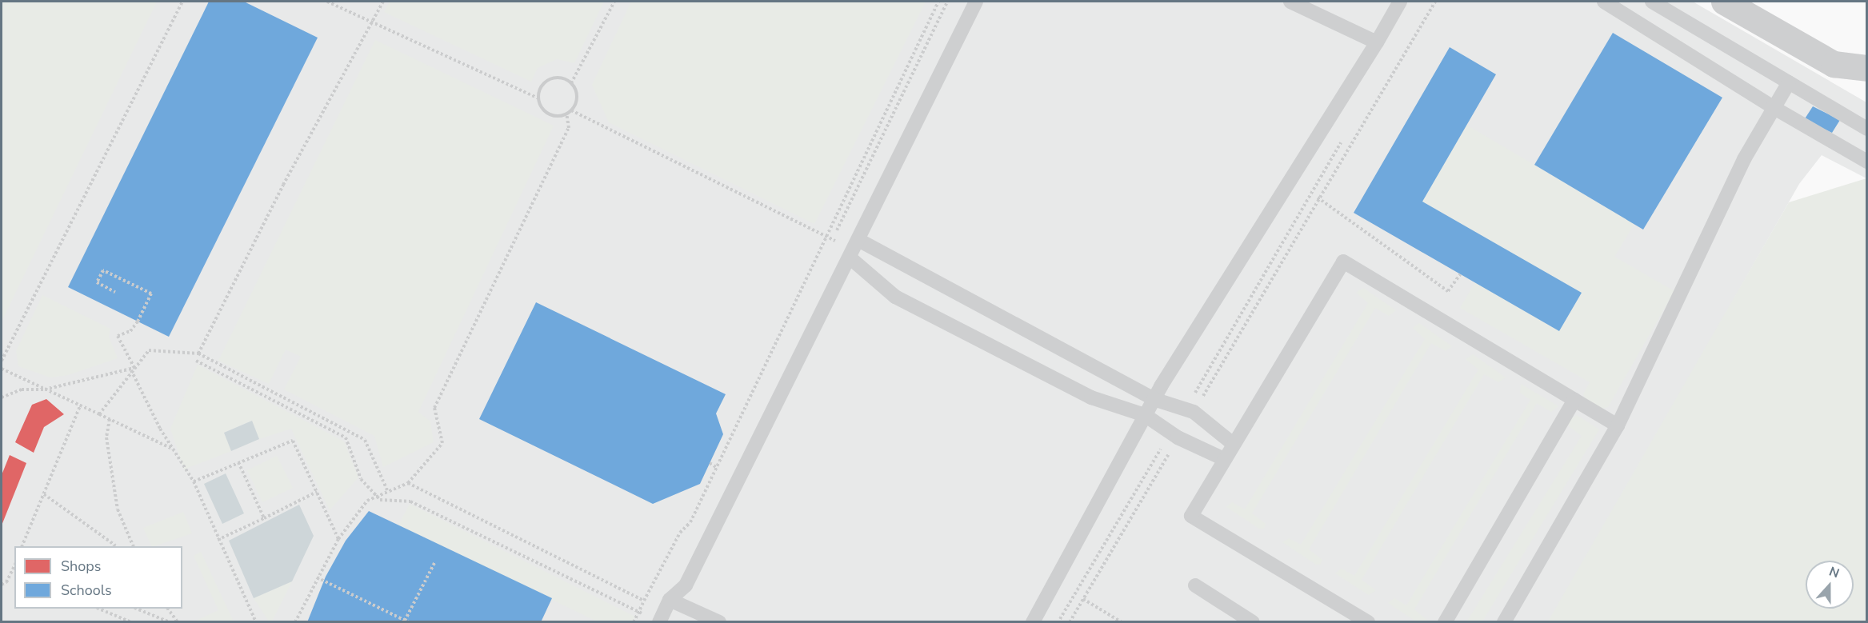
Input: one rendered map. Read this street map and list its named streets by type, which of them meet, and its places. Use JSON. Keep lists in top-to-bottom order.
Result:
{
  "legend": ["Shops", "Schools"],
  "north": "top"
}
